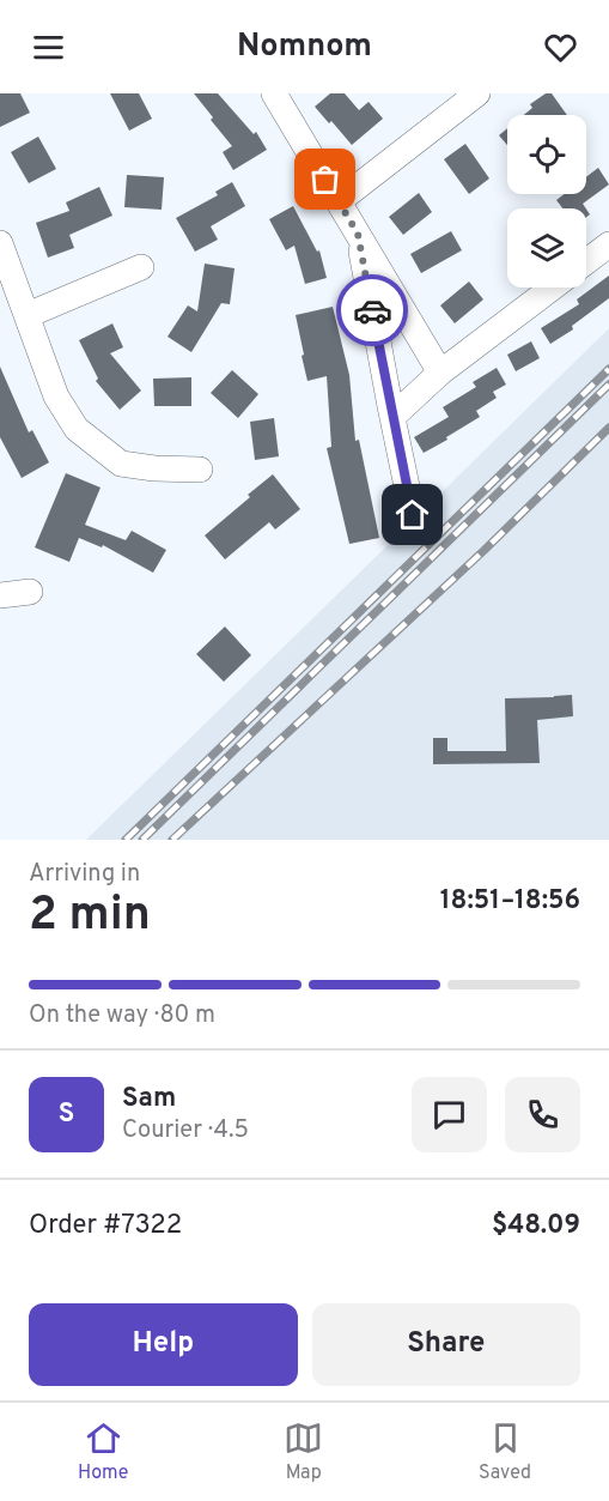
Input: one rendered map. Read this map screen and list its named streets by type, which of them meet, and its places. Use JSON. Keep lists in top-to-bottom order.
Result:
{
  "page": {
    "header": "Nomnom",
    "heading": ["2 min", "Arriving in", "18:51–18:56"],
    "panel": [
      "Sam",
      "Courier · 4.5",
      "Order #7322",
      "$48.09"
    ],
    "bar": "On the way · 80 m",
    "round": "S",
    "buttons": ["Help", "Share"],
    "tabs": ["Home", "Map", "Saved"]
  }
}
